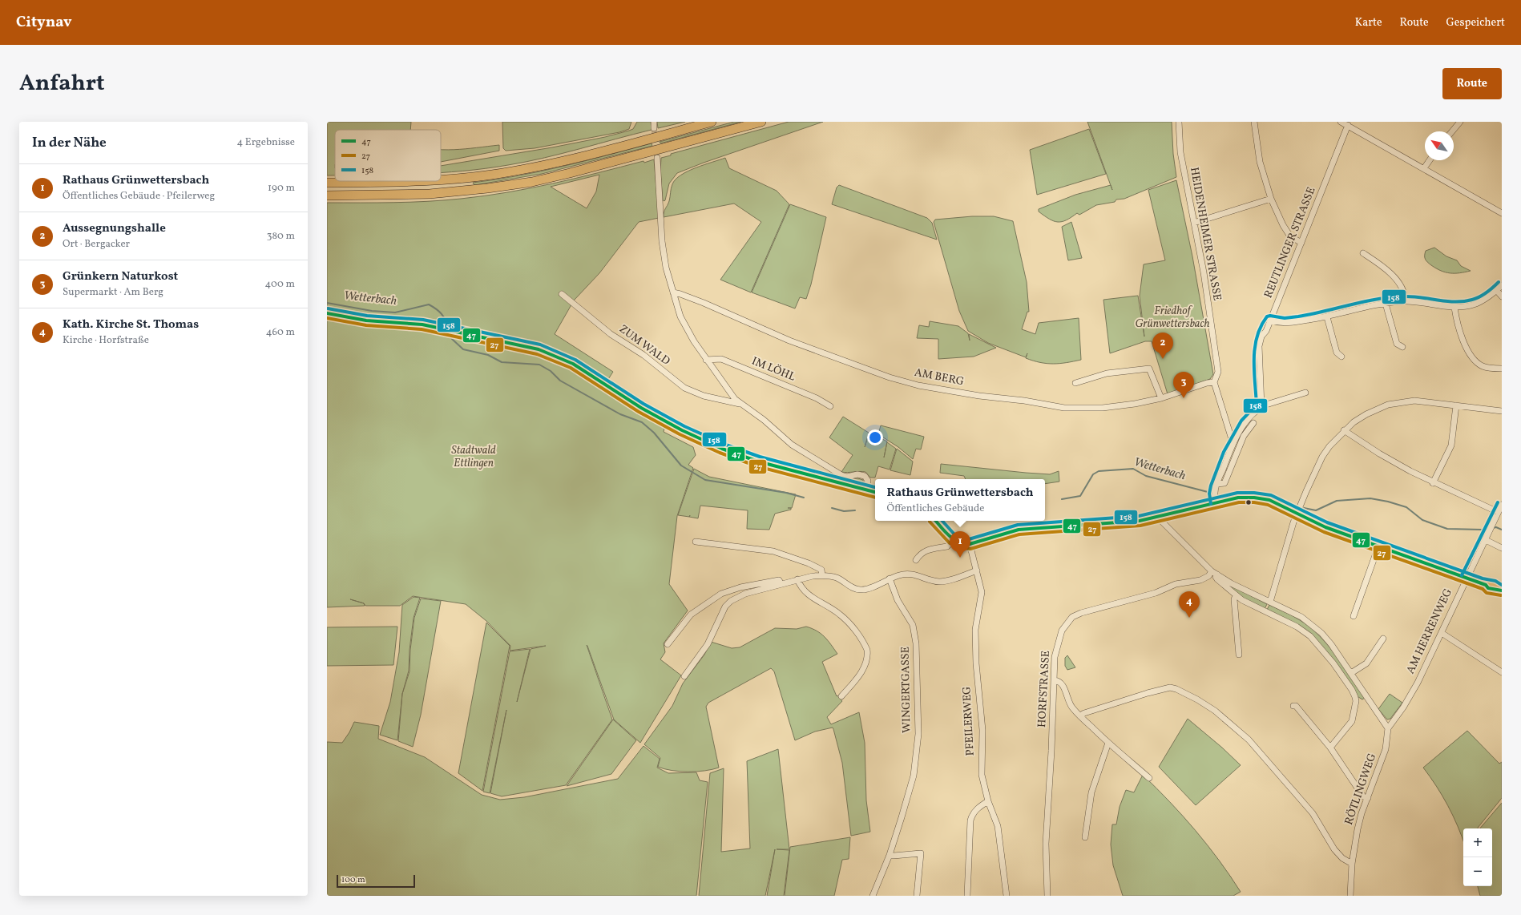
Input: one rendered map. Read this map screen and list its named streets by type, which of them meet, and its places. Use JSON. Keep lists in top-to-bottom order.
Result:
{
  "streets": {
    "street": [
      "HEIDENHEIMER STRASSE",
      "REUTLINGER STRASSE",
      "ZUM WALD",
      "IM LÖHL",
      "AM BERG",
      "AM HERRENWEG",
      "HORFSTRASSE",
      "WINGERTGASSE",
      "PFEILERWEG",
      "RÖTLINGWEG"
    ]
  },
  "crossings": [
    ["HEIDENHEIMER STRASSE", "AM BERG"],
    ["AM HERRENWEG", "RÖTLINGWEG"]
  ],
  "water": ["Wetterbach"],
  "parks": ["Friedhof Grünwettersbach", "Stadtwald Ettlingen"],
  "lines": ["transit line 158", "transit line 47", "transit line 27"],
  "legend": ["47", "27", "158"],
  "scale_bar": "100 m",
  "north": "top left",
  "page": {
    "header": "Citynav",
    "nav": ["Karte", "Route", "Gespeichert"],
    "title": "Anfahrt",
    "buttons": "Route",
    "heading": ["In der Nähe", "4 Ergebnisse"],
    "list": [
      {
        "mark": "1",
        "name": "Rathaus Grünwettersbach",
        "note": "Öffentliches Gebäude · Pfeilerweg",
        "value": "190 m"
      },
      {
        "mark": "2",
        "name": "Aussegnungshalle",
        "note": "Ort · Bergacker",
        "value": "380 m"
      },
      {
        "mark": "3",
        "name": "Grünkern Naturkost",
        "note": "Supermarkt · Am Berg",
        "value": "400 m"
      },
      {
        "mark": "4",
        "name": "Kath. Kirche St. Thomas",
        "note": "Kirche · Horfstraße",
        "value": "460 m"
      }
    ],
    "pins": [
      "2",
      "3",
      "1",
      "4"
    ],
    "popup": ["Rathaus Grünwettersbach", "Öffentliches Gebäude"],
    "map_buttons": ["+", "−"],
    "scale": "100 m"
  }
}
